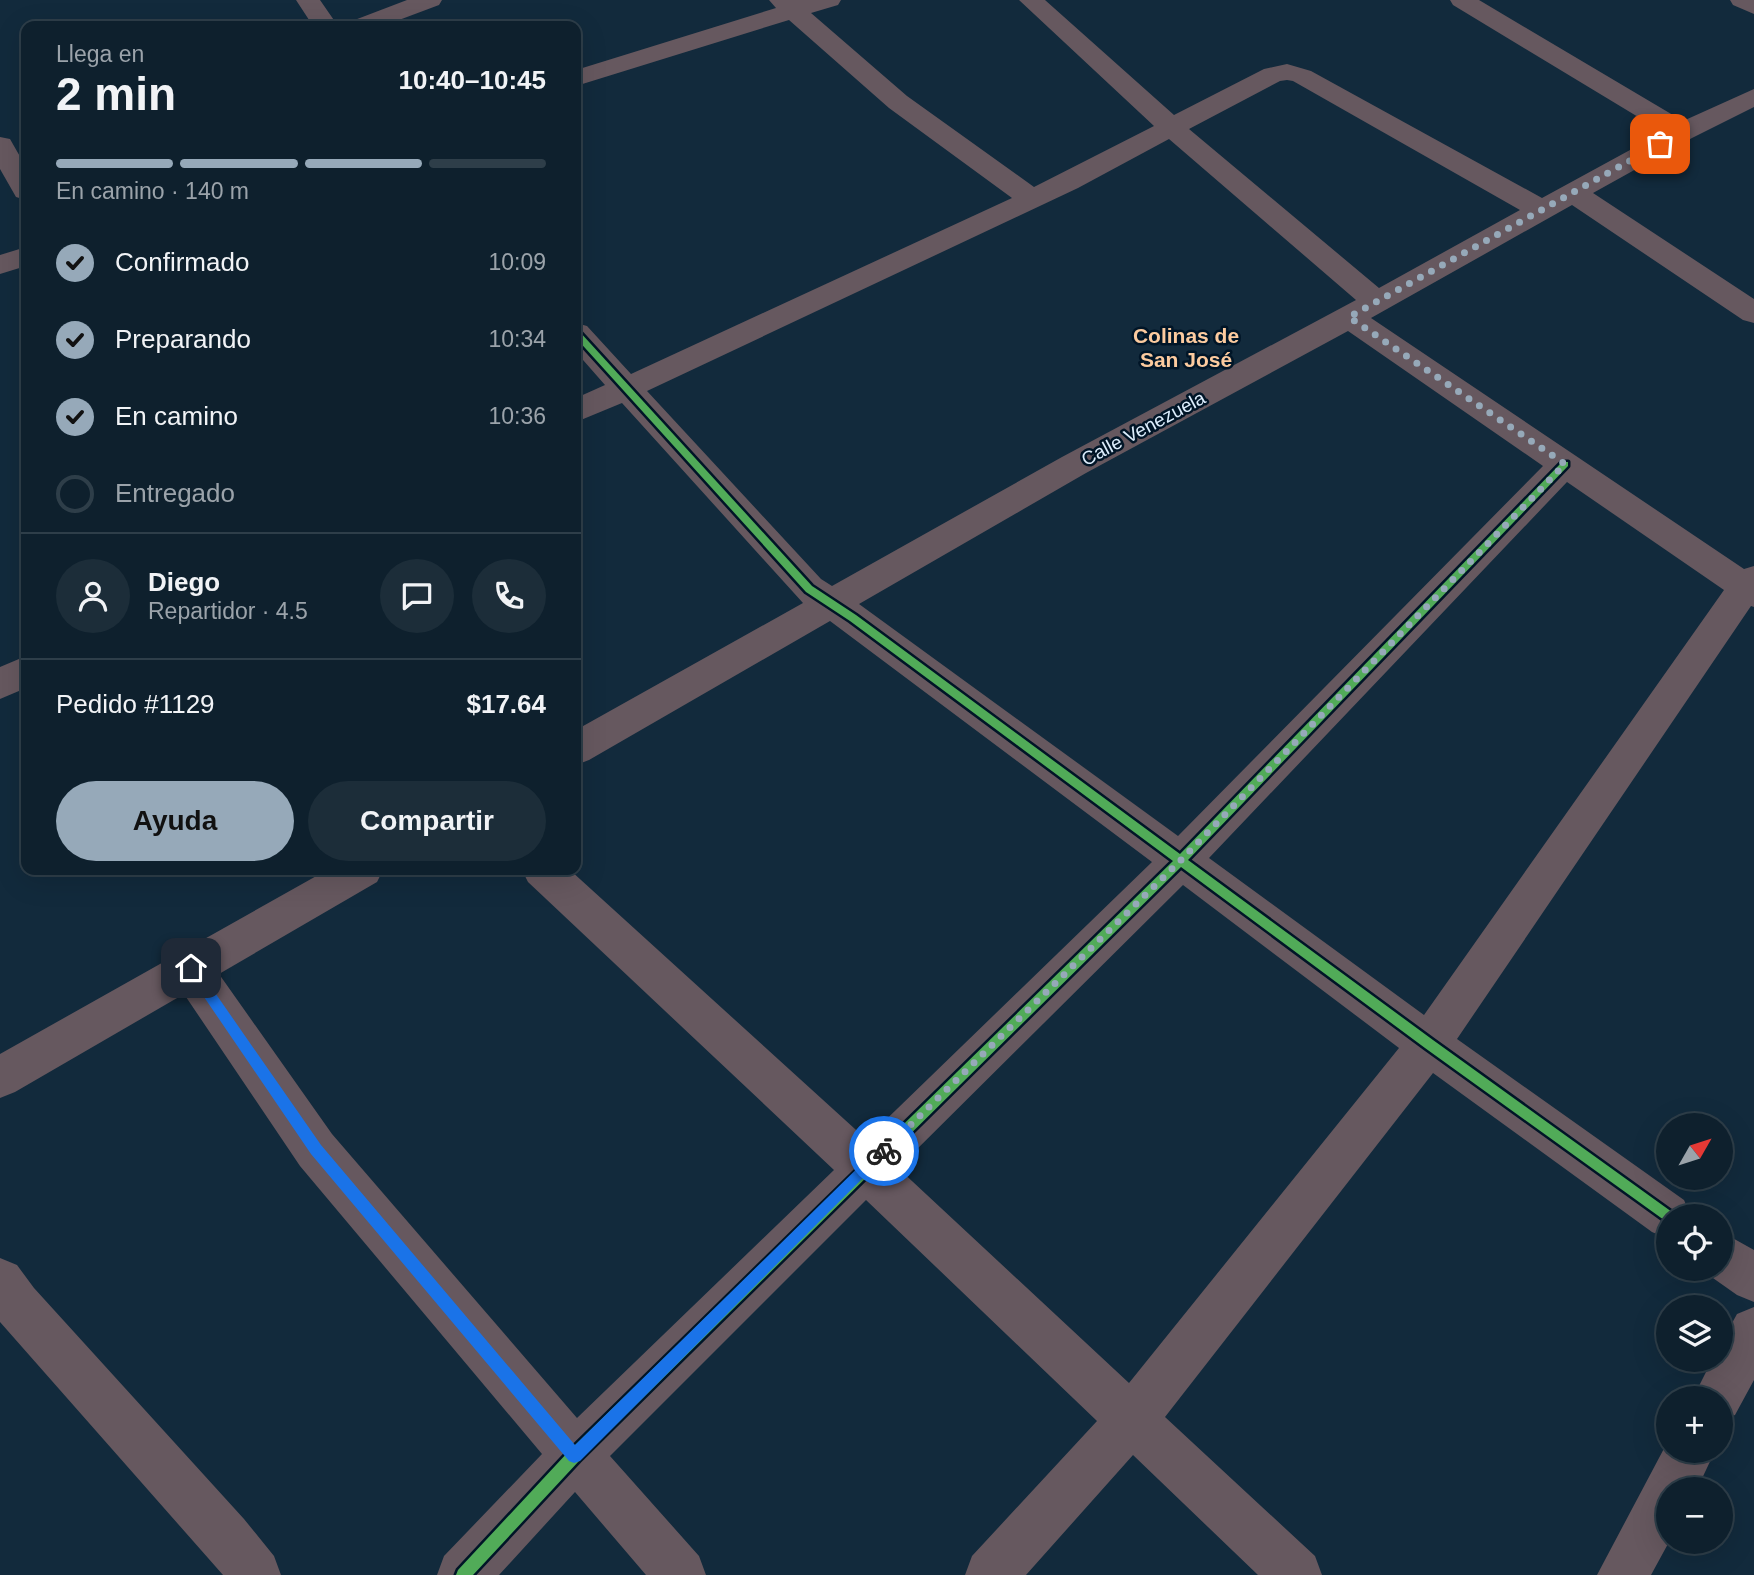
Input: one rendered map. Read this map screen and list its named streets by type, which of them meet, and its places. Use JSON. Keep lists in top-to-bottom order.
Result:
{
  "streets": {
    "street": ["Calle Venezuela"]
  },
  "districts": ["Colinas de San José"],
  "north": "top right",
  "page": {
    "heading": ["2 min", "Llega en", "10:40–10:45"],
    "panel": [
      "Diego",
      "Repartidor · 4.5",
      "Pedido #1129",
      "$17.64"
    ],
    "bar": "En camino · 140 m",
    "list": [
      ["Confirmado", "10:09"],
      ["Preparando", "10:34"],
      ["En camino", "10:36"],
      "Entregado"
    ],
    "buttons": ["Ayuda", "Compartir"],
    "map_buttons": ["+", "−"]
  }
}
